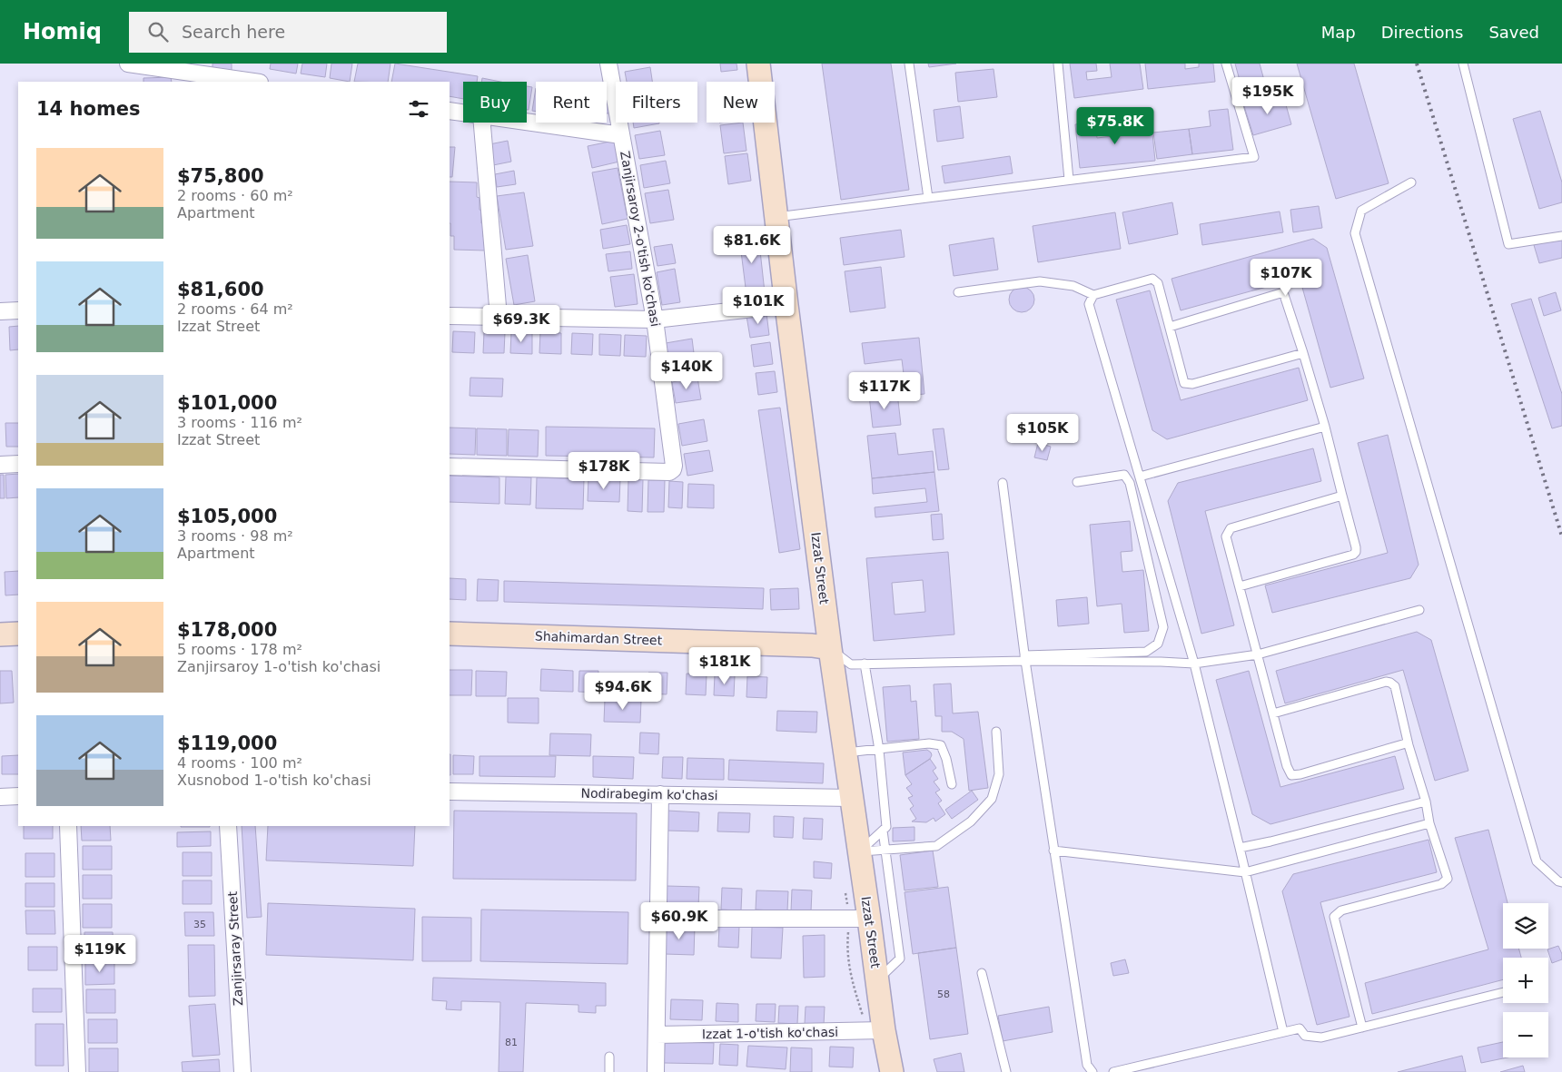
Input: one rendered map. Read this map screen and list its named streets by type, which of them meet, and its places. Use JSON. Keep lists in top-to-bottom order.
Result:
{
  "streets": {
    "main road": ["Izzat Street", "Shahimardan Street"],
    "street": [
      "Zanjirsaroy 2-o'tish ko'chasi",
      "Nodirabegim ko'chasi",
      "Zanjirsaray Street",
      "Izzat 1-o'tish ko'chasi"
    ]
  },
  "crossings": [
    ["Izzat Street", "Shahimardan Street"],
    ["Izzat Street", "Nodirabegim ko'chasi"],
    ["Izzat Street", "Izzat 1-o'tish ko'chasi"]
  ],
  "house_numbers": ["35", "58", "81"],
  "page": {
    "header": "Homiq",
    "search": "Search here",
    "nav": ["Map", "Directions", "Saved"],
    "price": [
      "$195K",
      "$75.8K",
      "$81.6K",
      "$107K",
      "$101K",
      "$69.3K",
      "$140K",
      "$117K",
      "$105K",
      "$178K",
      "$181K",
      "$94.6K",
      "$60.9K",
      "$119K"
    ],
    "chip": [
      "Buy",
      "Rent",
      "Filters",
      "New"
    ],
    "heading": "14 homes",
    "list": [
      {
        "name": "$75,800",
        "note": "2 rooms · 60 m² · Apartment"
      },
      {
        "name": "$81,600",
        "note": "2 rooms · 64 m² · Izzat Street"
      },
      {
        "name": "$101,000",
        "note": "3 rooms · 116 m² · Izzat Street"
      },
      {
        "name": "$105,000",
        "note": "3 rooms · 98 m² · Apartment"
      },
      {
        "name": "$178,000",
        "note": "5 rooms · 178 m² · Zanjirsaroy 1-o'tish ko'chasi"
      },
      {
        "name": "$119,000",
        "note": "4 rooms · 100 m² · Xusnobod 1-o'tish ko'chasi"
      }
    ],
    "map_buttons": ["+", "−"]
  }
}
